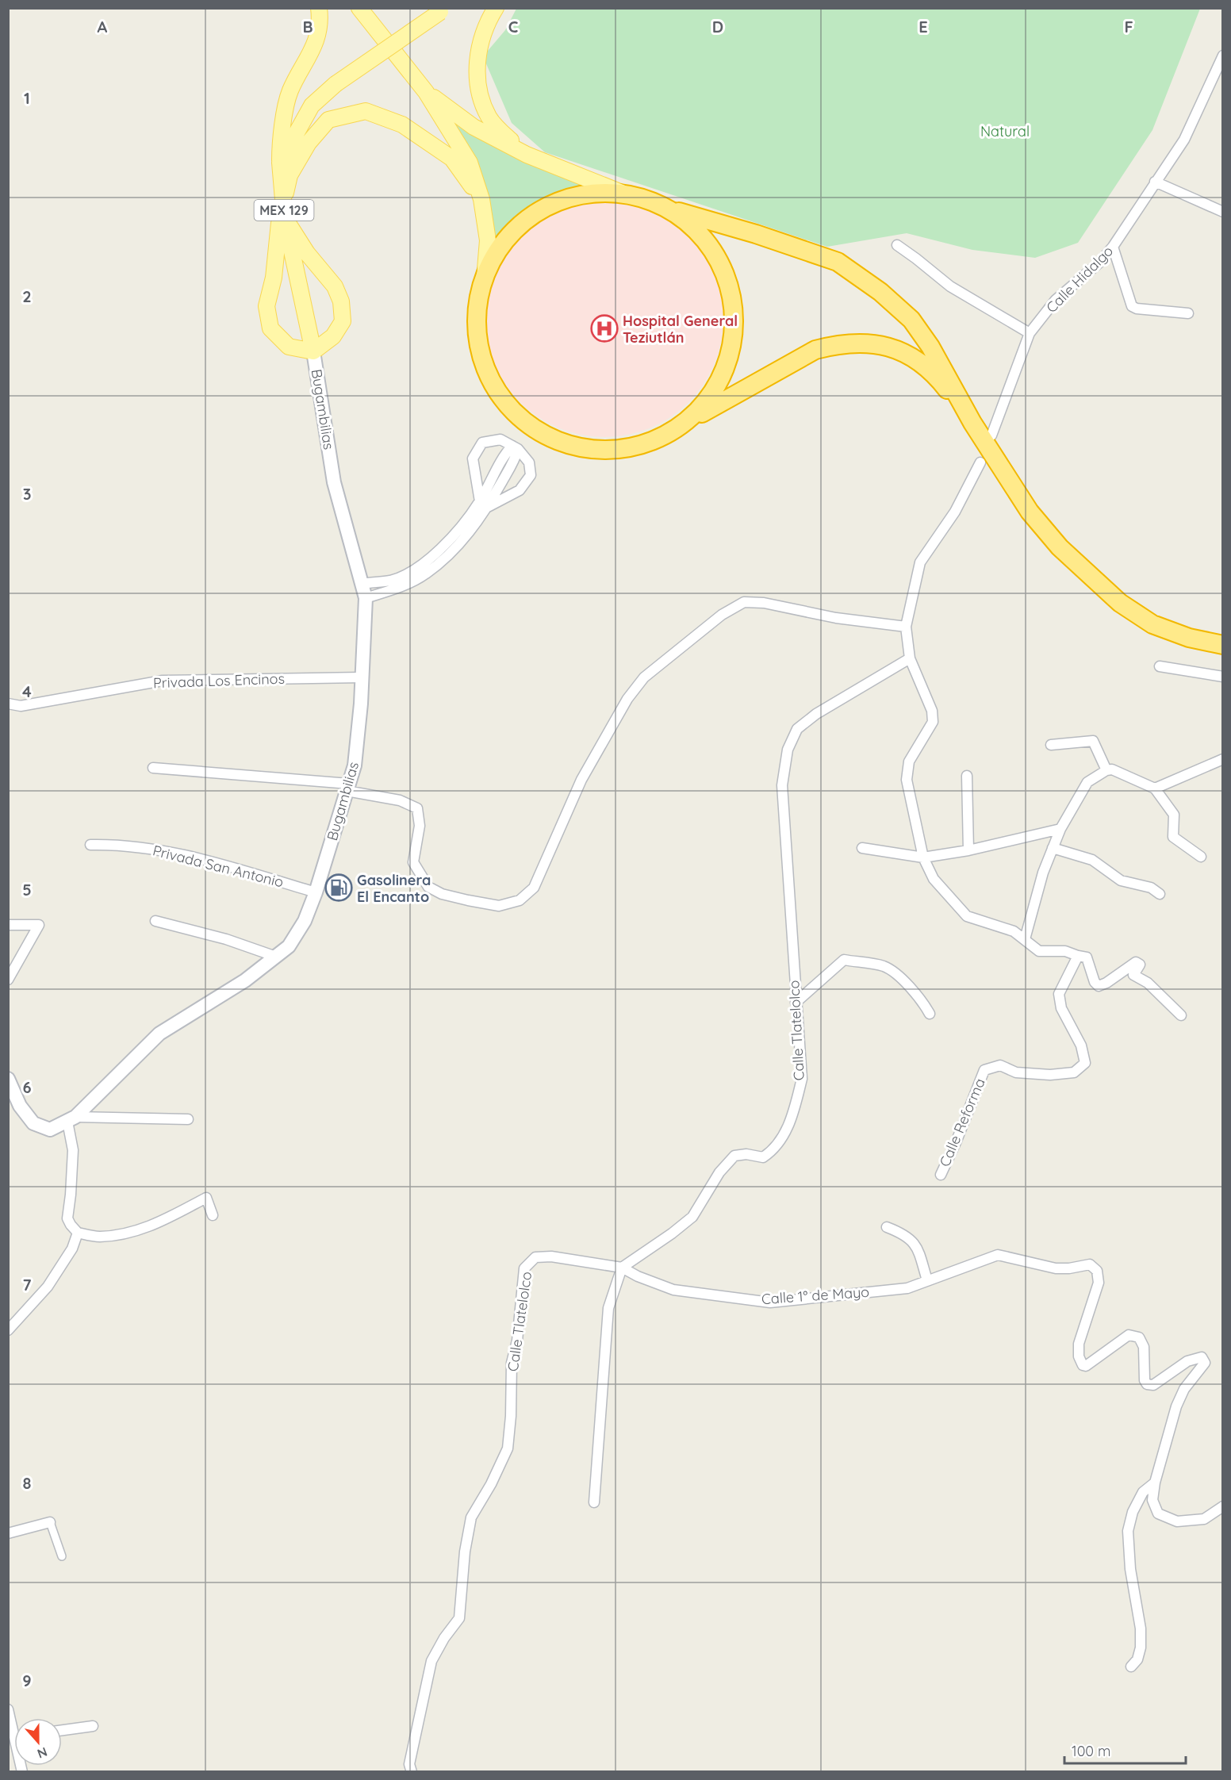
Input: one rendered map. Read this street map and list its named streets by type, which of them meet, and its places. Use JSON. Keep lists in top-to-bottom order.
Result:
{
  "streets": {
    "main road": ["MEX 129", "Bugambilias"],
    "street": [
      "Calle Hidalgo",
      "Privada Los Encinos",
      "Privada San Antonio",
      "Calle Tlatelolco",
      "Calle Reforma",
      "Calle 1° de Mayo"
    ]
  },
  "crossings": [
    ["MEX 129", "Bugambilias"],
    ["Bugambilias", "Privada Los Encinos"],
    ["Bugambilias", "Privada San Antonio"],
    ["Calle Tlatelolco", "Calle 1° de Mayo"]
  ],
  "parks": ["Natural"],
  "places": {
    "hospital": ["Hospital General Teziutlán"],
    "fuel station": ["Gasolinera El Encanto"]
  },
  "scale_bar": "100 m",
  "north": "bottom",
  "grid": {
    "columns": [
      "A",
      "B",
      "C",
      "D",
      "E",
      "F"
    ],
    "rows": [
      "1",
      "2",
      "3",
      "4",
      "5",
      "6",
      "7",
      "8",
      "9"
    ]
  }
}
